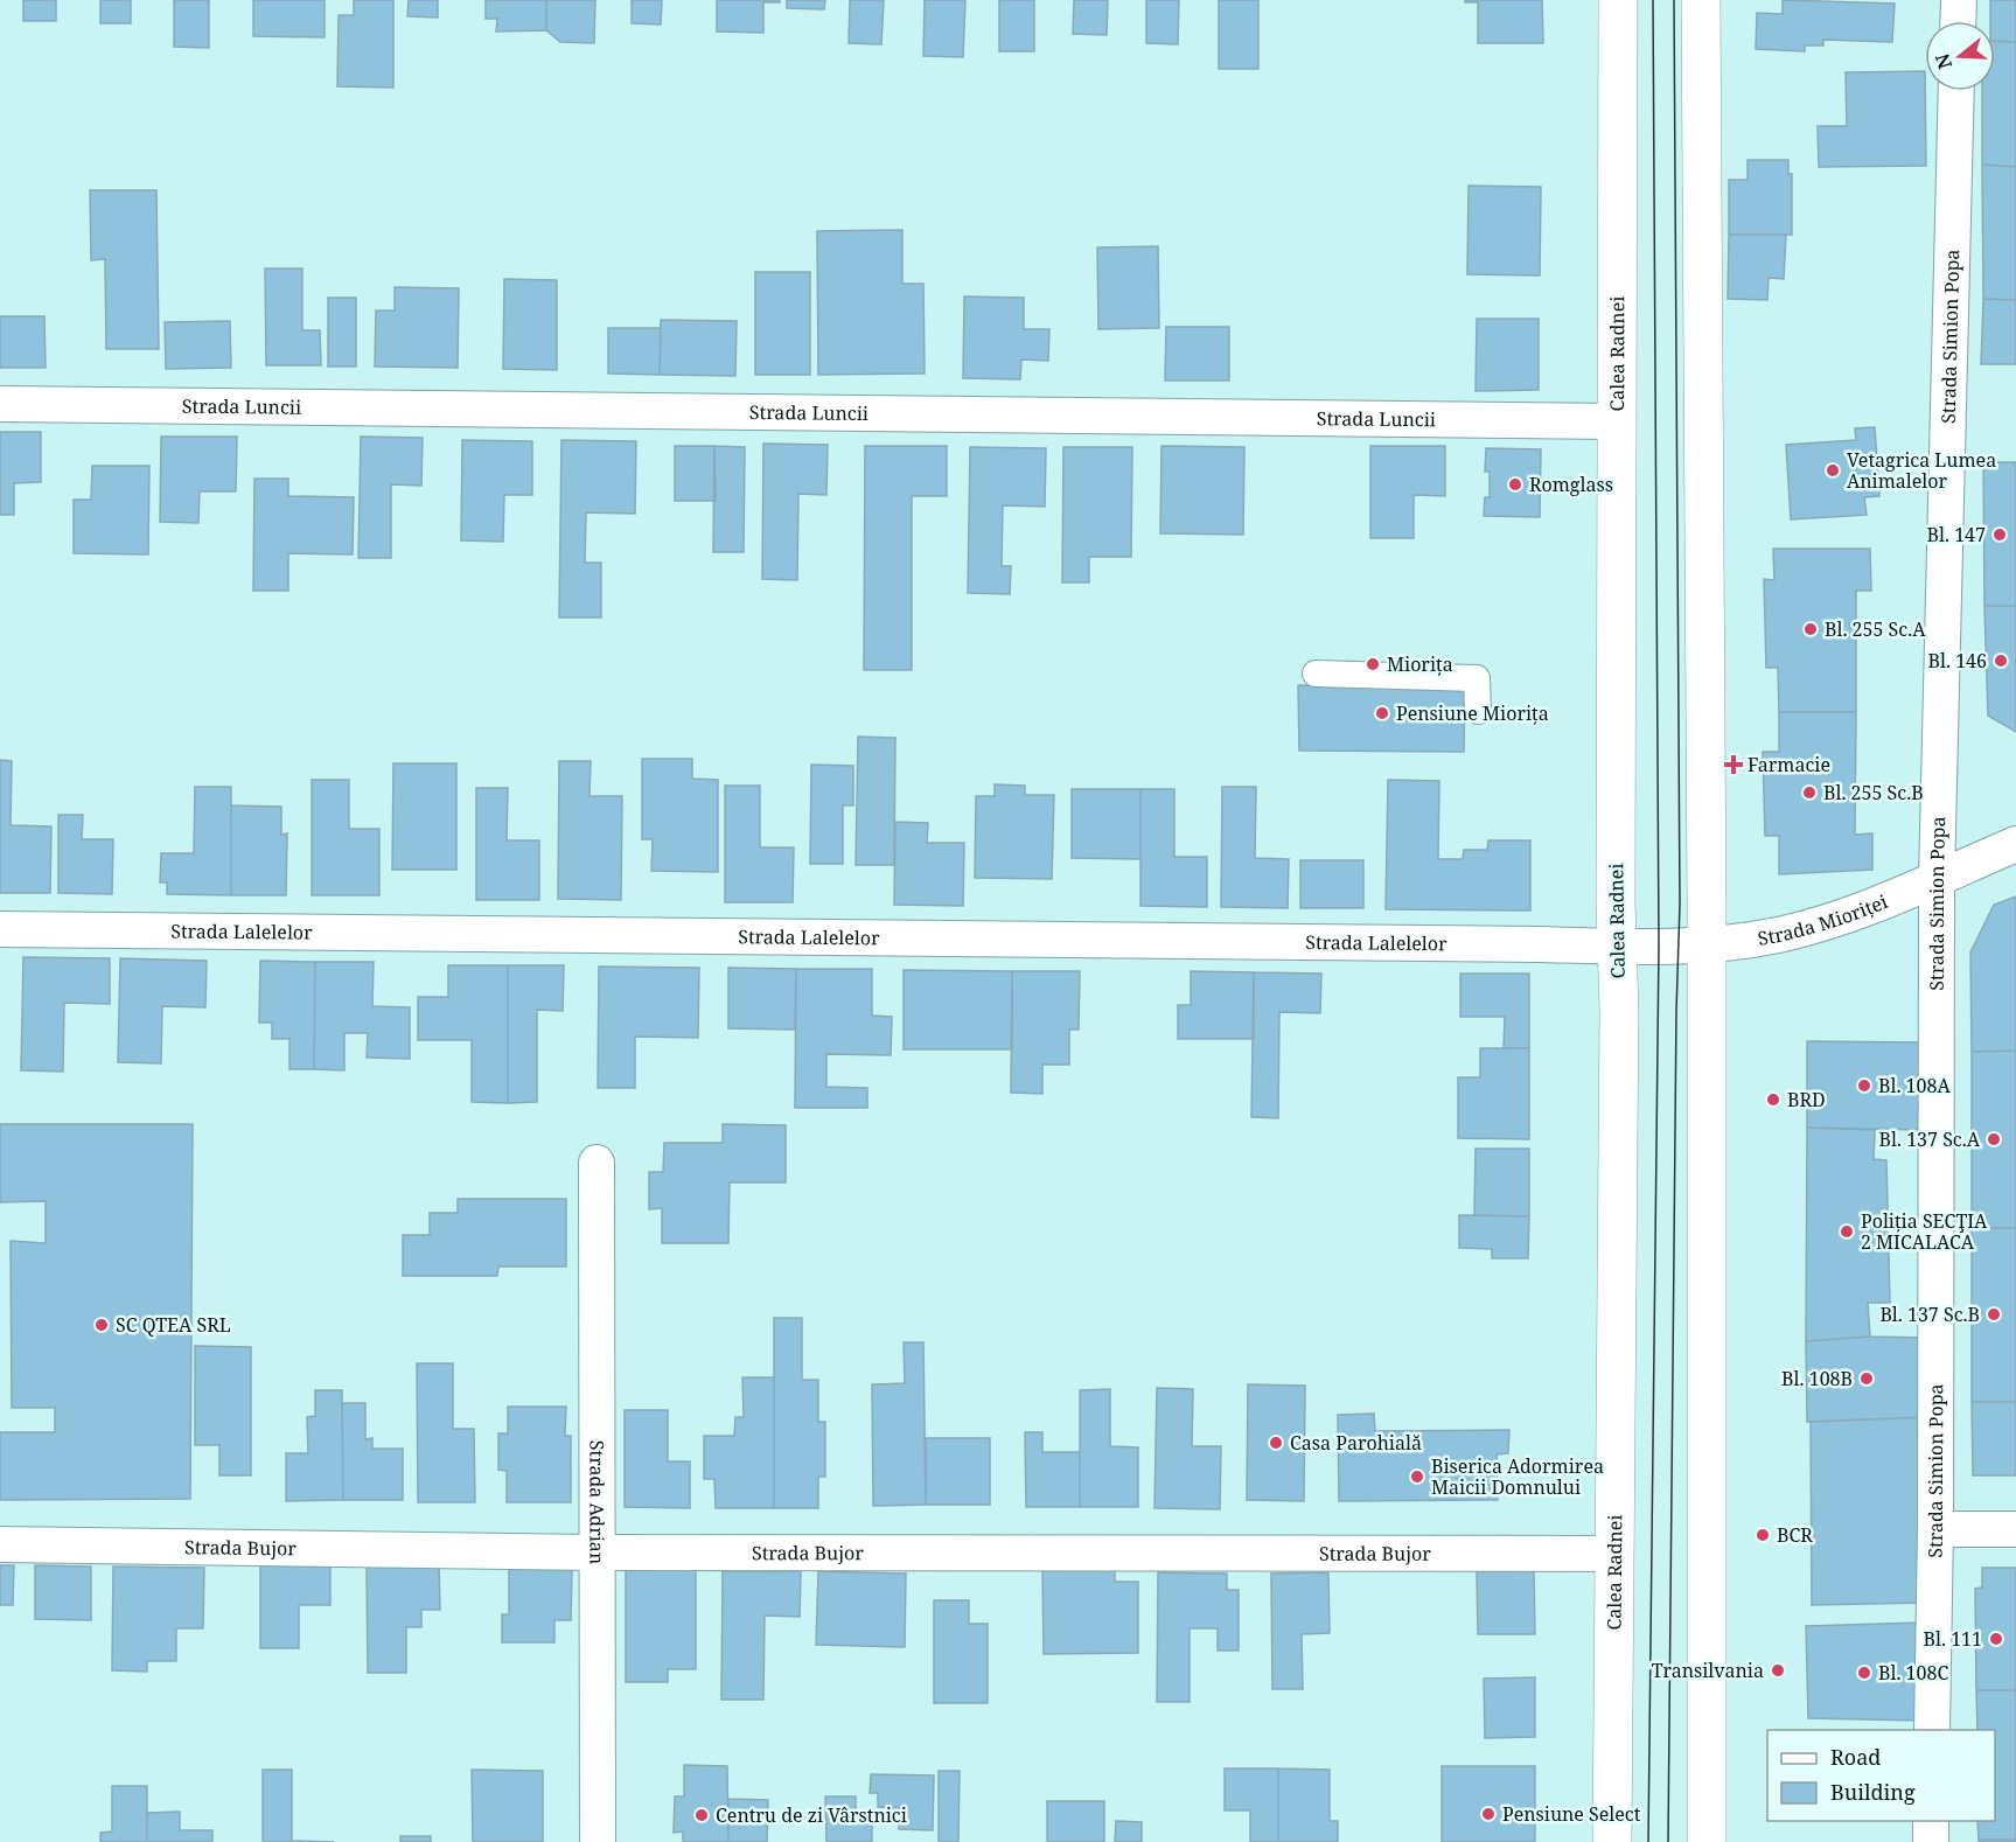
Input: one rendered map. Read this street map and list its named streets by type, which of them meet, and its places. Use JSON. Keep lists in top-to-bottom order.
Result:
{
  "streets": {
    "main road": ["Calea Radnei"],
    "street": [
      "Strada Simion Popa",
      "Strada Luncii",
      "Strada Mioriței",
      "Strada Lalelelor",
      "Strada Adrian",
      "Strada Bujor"
    ]
  },
  "crossings": [
    ["Strada Simion Popa", "Strada Mioriței"],
    ["Calea Radnei", "Strada Luncii"],
    ["Calea Radnei", "Strada Mioriței"],
    ["Calea Radnei", "Strada Lalelelor"],
    ["Calea Radnei", "Strada Bujor"],
    ["Strada Mioriței", "Strada Lalelelor"],
    ["Strada Adrian", "Strada Bujor"]
  ],
  "places": {
    "other": [
      "Vetagrica Lumea Animalelor",
      "Romglass",
      "Bl. 147",
      "Bl. 255 Sc.A",
      "Bl. 146",
      "Miorița",
      "Pensiune Miorița",
      "Bl. 255 Sc.B",
      "Bl. 108A",
      "BRD",
      "Bl. 137 Sc.A",
      "Poliția SECŢIA 2 MICALACA",
      "Bl. 137 Sc.B",
      "SC QTEA SRL",
      "Bl. 108B",
      "Casa Parohială",
      "Biserica Adormirea Maicii Domnului",
      "BCR",
      "Bl. 111",
      "Transilvania",
      "Bl. 108C",
      "Pensiune Select",
      "Centru de zi Vârstnici"
    ],
    "health": ["Farmacie"]
  },
  "legend": ["Road", "Building"],
  "north": "left"
}
